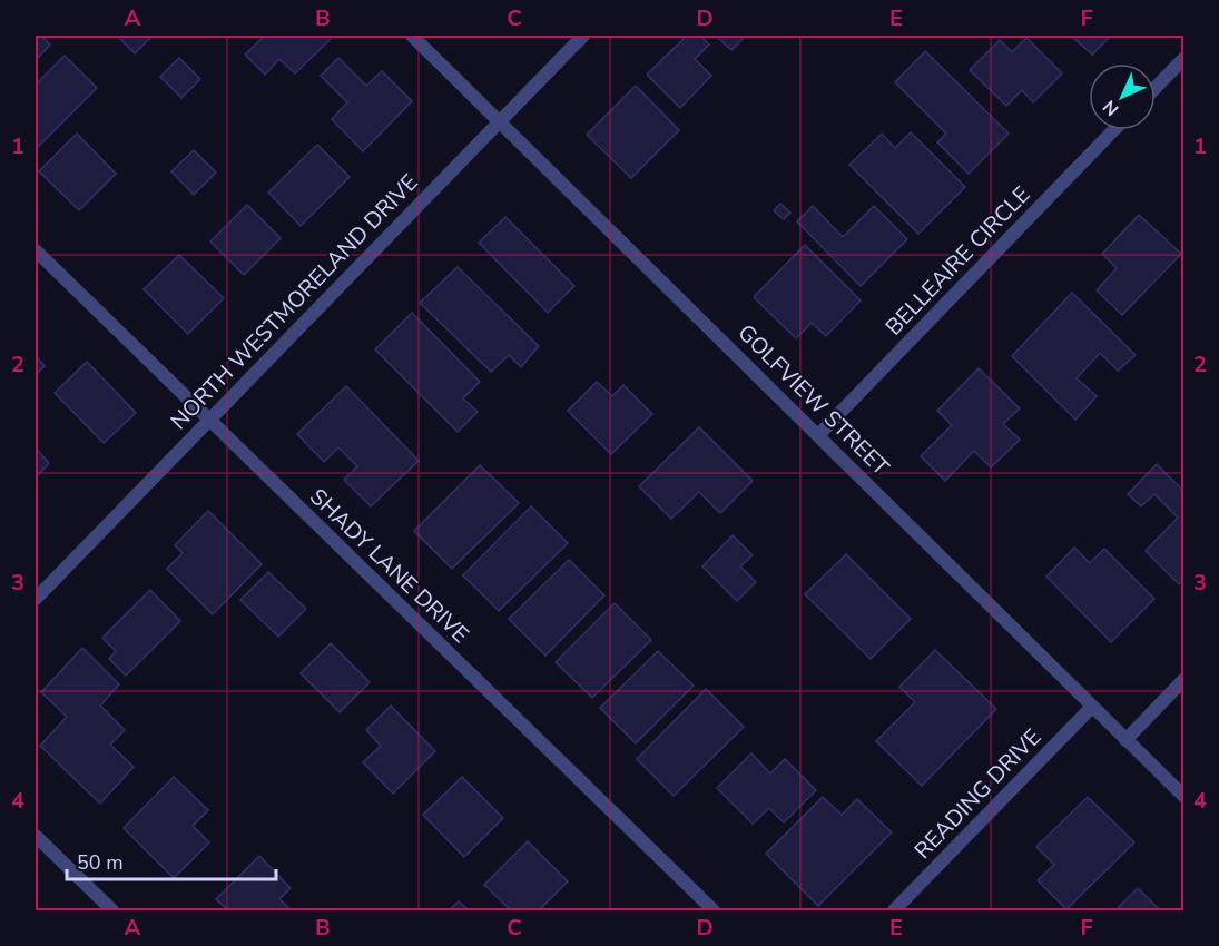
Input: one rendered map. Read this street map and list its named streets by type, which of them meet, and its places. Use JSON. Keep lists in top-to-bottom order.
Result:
{
  "streets": {
    "street": [
      "BELLEAIRE CIRCLE",
      "NORTH WESTMORELAND DRIVE",
      "GOLFVIEW STREET",
      "SHADY LANE DRIVE",
      "READING DRIVE"
    ]
  },
  "crossings": [
    ["BELLEAIRE CIRCLE", "GOLFVIEW STREET"],
    ["NORTH WESTMORELAND DRIVE", "GOLFVIEW STREET"],
    ["NORTH WESTMORELAND DRIVE", "SHADY LANE DRIVE"],
    ["GOLFVIEW STREET", "READING DRIVE"]
  ],
  "scale_bar": "50 m",
  "north": "bottom left",
  "grid": {
    "columns": [
      "A",
      "B",
      "C",
      "D",
      "E",
      "F"
    ],
    "rows": [
      "1",
      "2",
      "3",
      "4"
    ]
  }
}
